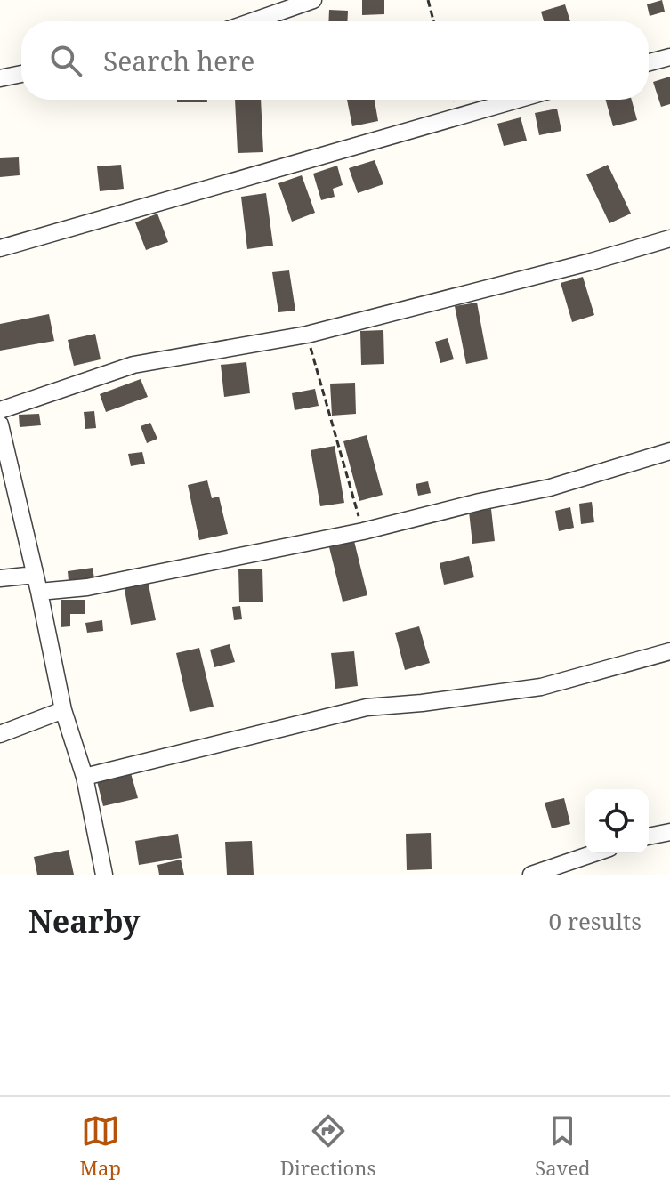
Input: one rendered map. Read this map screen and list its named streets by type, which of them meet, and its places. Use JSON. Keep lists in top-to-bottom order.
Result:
{
  "page": {
    "search": "Search here",
    "heading": ["Nearby", "0 results"],
    "nav": ["Map", "Directions", "Saved"]
  }
}
